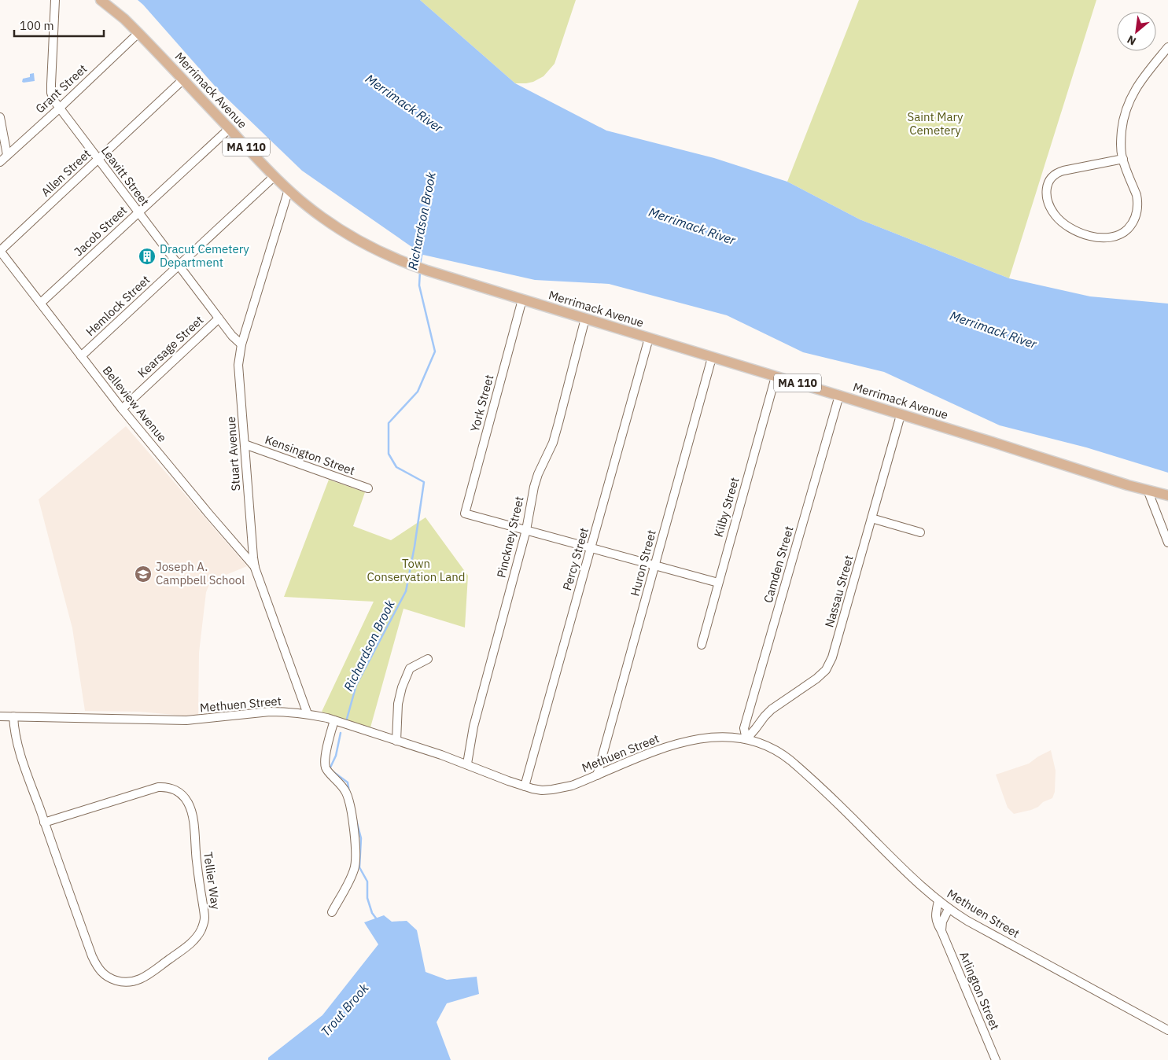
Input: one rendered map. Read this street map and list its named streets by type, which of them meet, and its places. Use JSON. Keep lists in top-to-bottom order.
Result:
{
  "streets": {
    "main road": ["Merrimack Avenue", "MA 110"],
    "street": [
      "Grant Street",
      "Allen Street",
      "Leavitt Street",
      "Jacob Street",
      "Hemlock Street",
      "Kearsage Street",
      "York Street",
      "Belleview Avenue",
      "Stuart Avenue",
      "Kensington Street",
      "Kilby Street",
      "Pinckney Street",
      "Percy Street",
      "Huron Street",
      "Camden Street",
      "Nassau Street",
      "Methuen Street",
      "Tellier Way",
      "Arlington Street"
    ]
  },
  "crossings": [
    ["Grant Street", "Merrimack Avenue"],
    ["Grant Street", "Leavitt Street"],
    ["Merrimack Avenue", "Allen Street"],
    ["Merrimack Avenue", "Jacob Street"],
    ["Merrimack Avenue", "Hemlock Street"],
    ["Merrimack Avenue", "York Street"],
    ["Merrimack Avenue", "Stuart Avenue"],
    ["Merrimack Avenue", "Kilby Street"],
    ["Merrimack Avenue", "Pinckney Street"],
    ["Merrimack Avenue", "Percy Street"],
    ["Merrimack Avenue", "Huron Street"],
    ["Merrimack Avenue", "Camden Street"],
    ["Merrimack Avenue", "Nassau Street"],
    ["Allen Street", "Leavitt Street"],
    ["Allen Street", "Belleview Avenue"],
    ["Leavitt Street", "Jacob Street"],
    ["Leavitt Street", "Hemlock Street"],
    ["Leavitt Street", "Kearsage Street"],
    ["Leavitt Street", "Stuart Avenue"],
    ["Jacob Street", "Belleview Avenue"],
    ["Hemlock Street", "Belleview Avenue"],
    ["Kearsage Street", "Belleview Avenue"],
    ["York Street", "Pinckney Street"],
    ["Belleview Avenue", "Stuart Avenue"],
    ["Stuart Avenue", "Kensington Street"],
    ["Stuart Avenue", "Methuen Street"],
    ["Pinckney Street", "Methuen Street"],
    ["Percy Street", "Methuen Street"],
    ["Huron Street", "Methuen Street"],
    ["Camden Street", "Nassau Street"],
    ["Camden Street", "Methuen Street"],
    ["Nassau Street", "Methuen Street"],
    ["Methuen Street", "Tellier Way"],
    ["Methuen Street", "Arlington Street"]
  ],
  "water": ["Merrimack River", "Richardson Brook", "Trout Brook"],
  "parks": ["Saint Mary Cemetery", "Town Conservation Land"],
  "places": {
    "building": ["Dracut Cemetery Department"],
    "school or university": ["Joseph A. Campbell School"]
  },
  "scale_bar": "100 m",
  "north": "bottom left"
}
